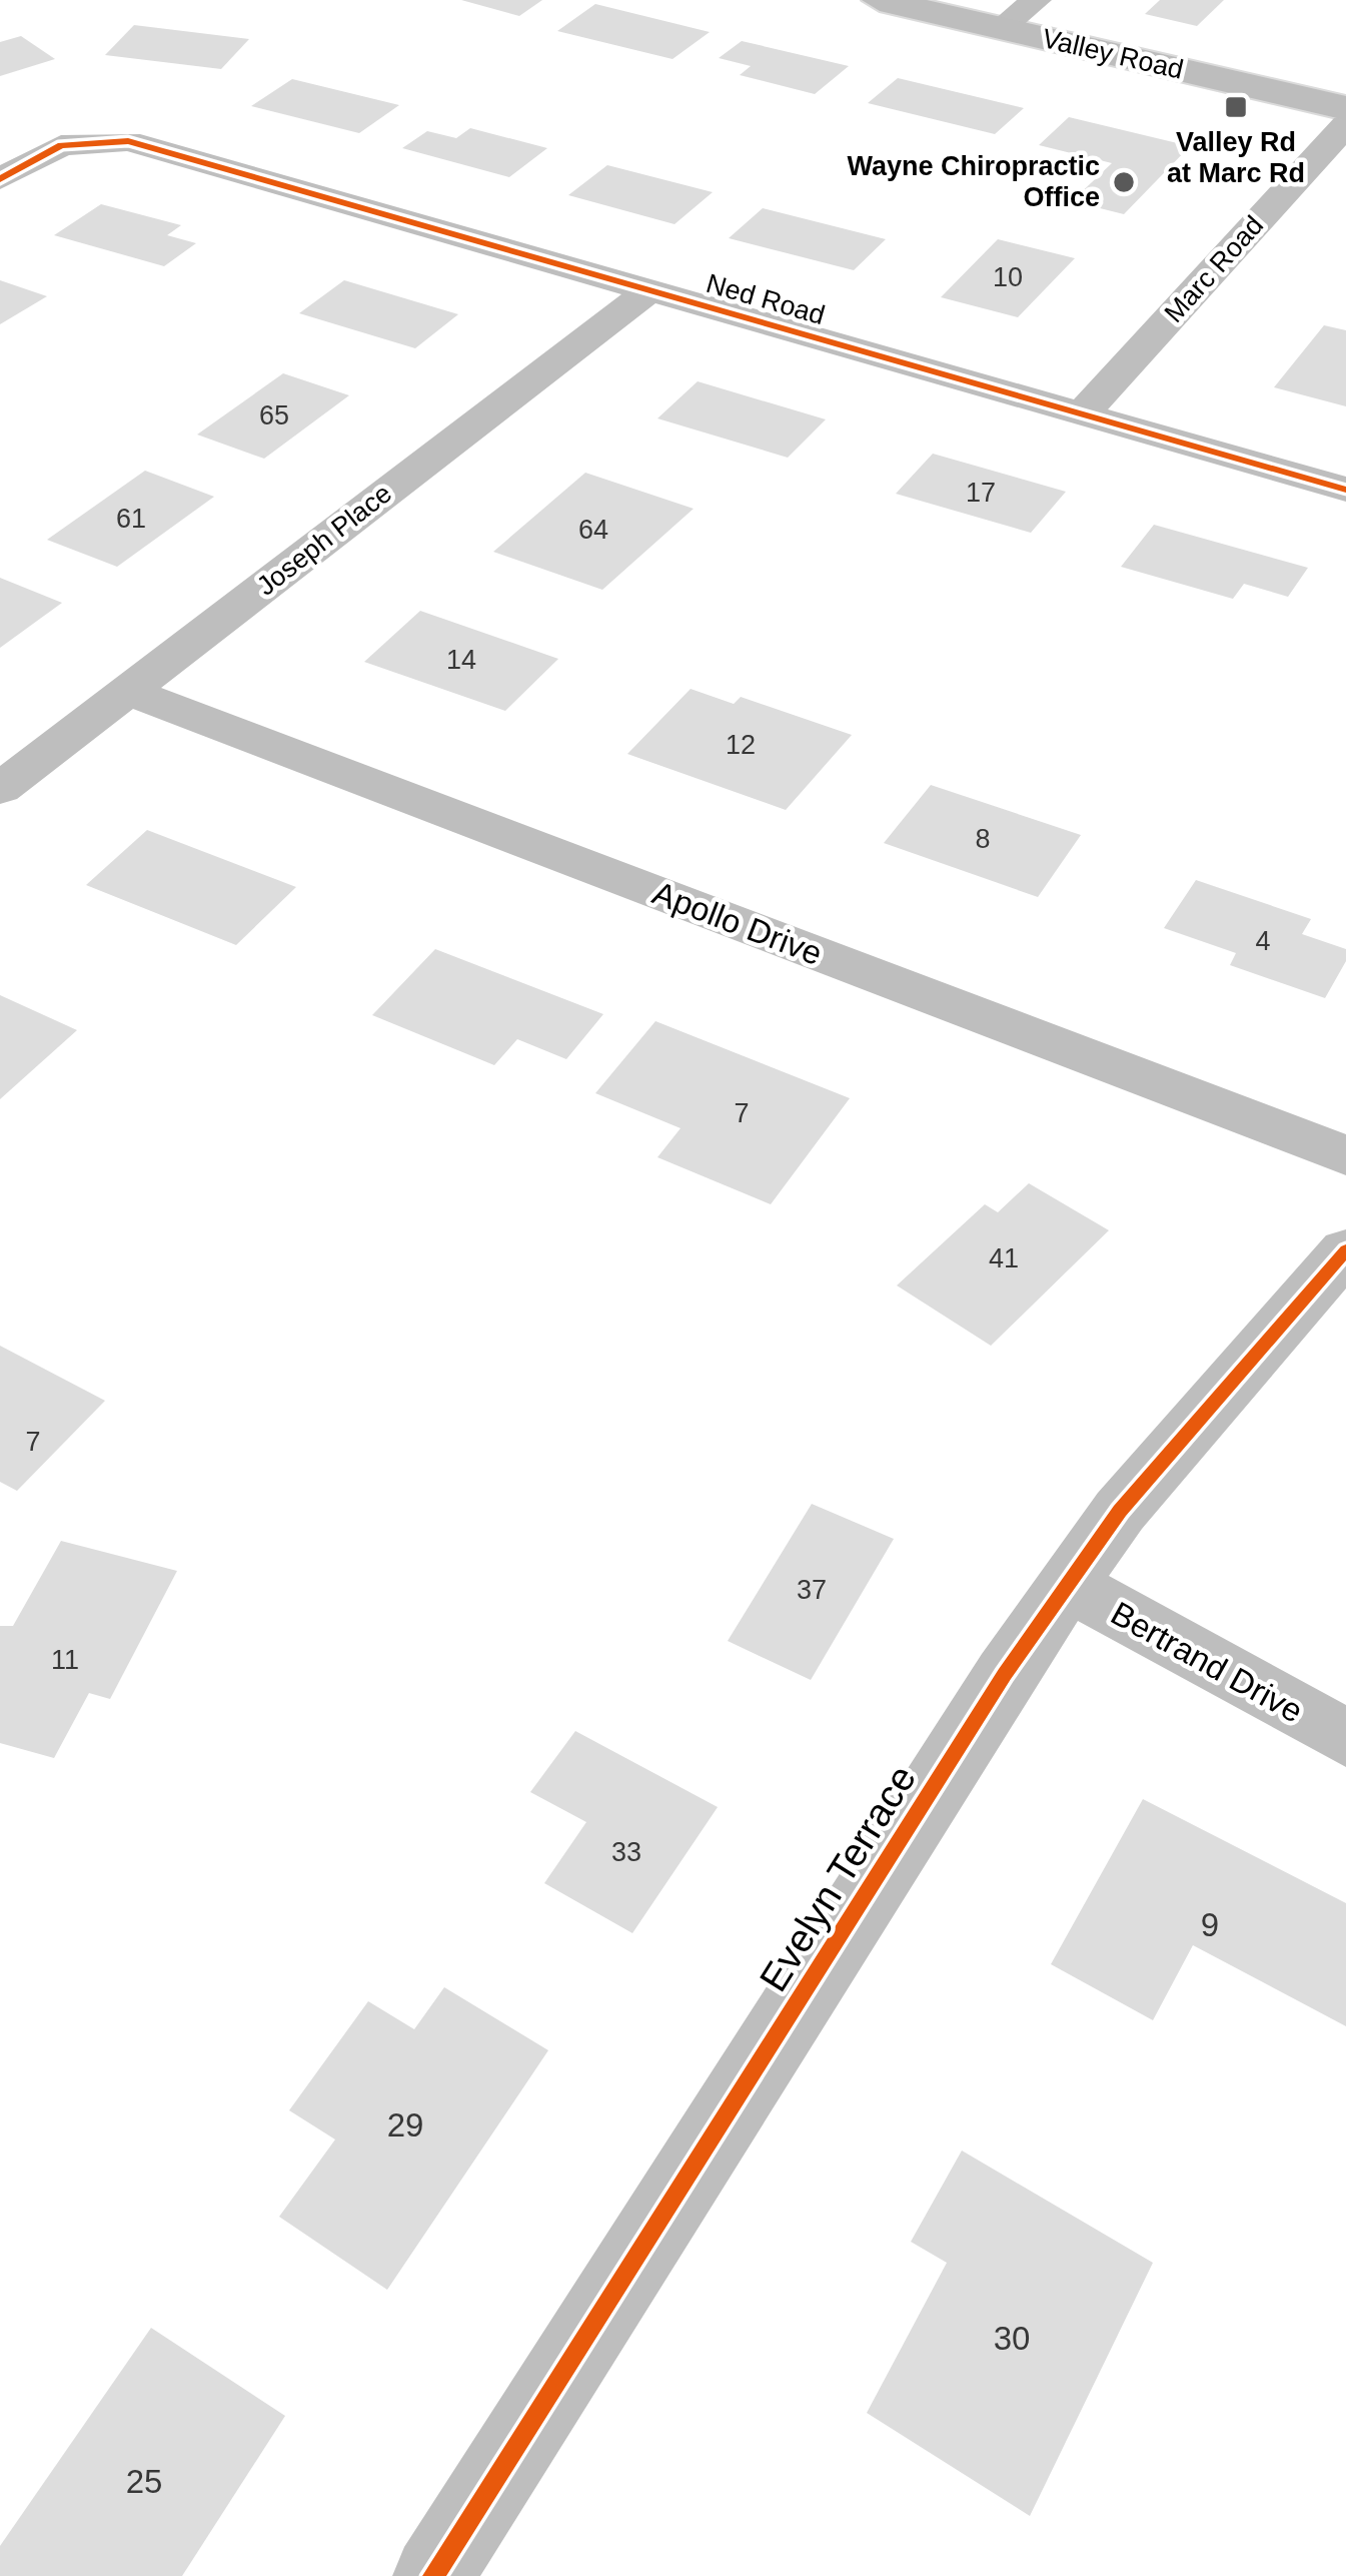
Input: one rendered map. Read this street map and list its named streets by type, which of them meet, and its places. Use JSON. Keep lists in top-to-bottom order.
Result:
{
  "streets": {
    "main road": ["Valley Road"],
    "street": [
      "Marc Road",
      "Ned Road",
      "Joseph Place",
      "Apollo Drive",
      "Bertrand Drive",
      "Evelyn Terrace"
    ]
  },
  "crossings": [
    ["Marc Road", "Ned Road"],
    ["Ned Road", "Joseph Place"],
    ["Joseph Place", "Apollo Drive"],
    ["Bertrand Drive", "Evelyn Terrace"]
  ],
  "places": {
    "transit": ["Valley Rd at Marc Rd"],
    "other": ["Wayne Chiropractic Office"]
  },
  "house_numbers": [
    "10",
    "65",
    "17",
    "61",
    "64",
    "14",
    "12",
    "8",
    "4",
    "7",
    "41",
    "7",
    "37",
    "11",
    "33",
    "9",
    "29",
    "30",
    "25"
  ]
}
